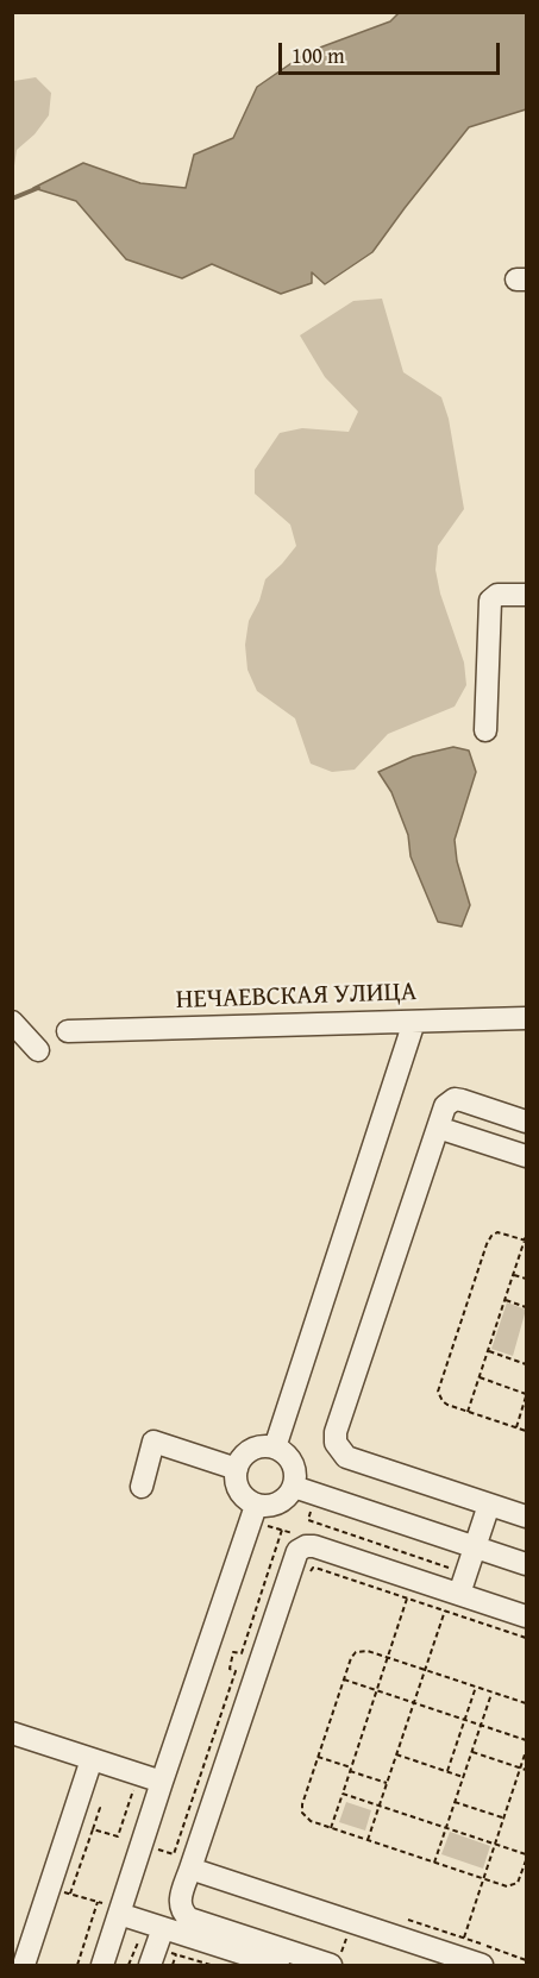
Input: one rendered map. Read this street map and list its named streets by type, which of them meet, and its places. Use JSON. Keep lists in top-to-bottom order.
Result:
{
  "streets": {
    "street": ["НЕЧАЕВСКАЯ УЛИЦА"]
  },
  "scale_bar": "100 m"
}
